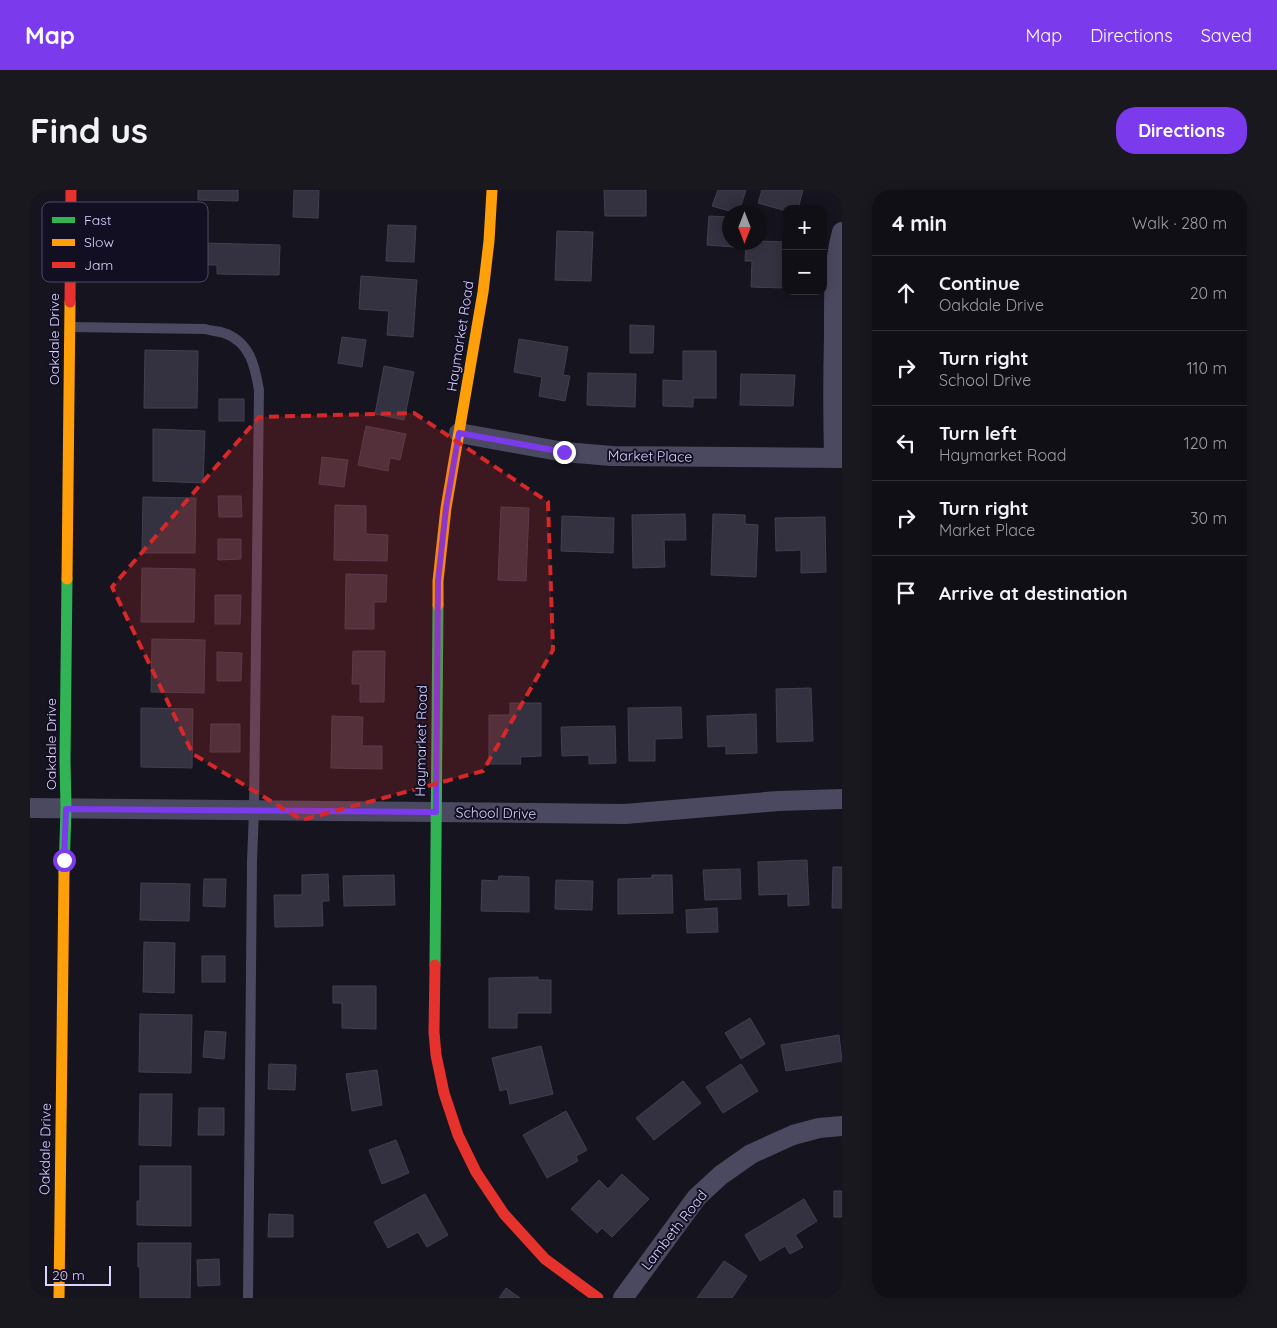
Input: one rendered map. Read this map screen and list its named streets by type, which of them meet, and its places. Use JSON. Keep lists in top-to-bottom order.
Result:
{
  "streets": {
    "street": [
      "Haymarket Road",
      "Oakdale Drive",
      "Market Place",
      "School Drive",
      "Lambeth Road"
    ]
  },
  "crossings": [
    ["Haymarket Road", "Market Place"],
    ["Haymarket Road", "School Drive"],
    ["Oakdale Drive", "School Drive"]
  ],
  "legend": ["Fast", "Slow", "Jam"],
  "scale_bar": "20 m",
  "north": "bottom",
  "page": {
    "header": "Map",
    "nav": ["Map", "Directions", "Saved"],
    "buttons": "Directions",
    "title": "Find us",
    "heading": ["4 min", "Walk · 280 m"],
    "map_buttons": ["+", "−"],
    "list": [
      ["Continue", "Oakdale Drive", "20 m"],
      ["Turn right", "School Drive", "110 m"],
      ["Turn left", "Haymarket Road", "120 m"],
      ["Turn right", "Market Place", "30 m"],
      "Arrive at destination"
    ],
    "scale": "20 m"
  }
}
